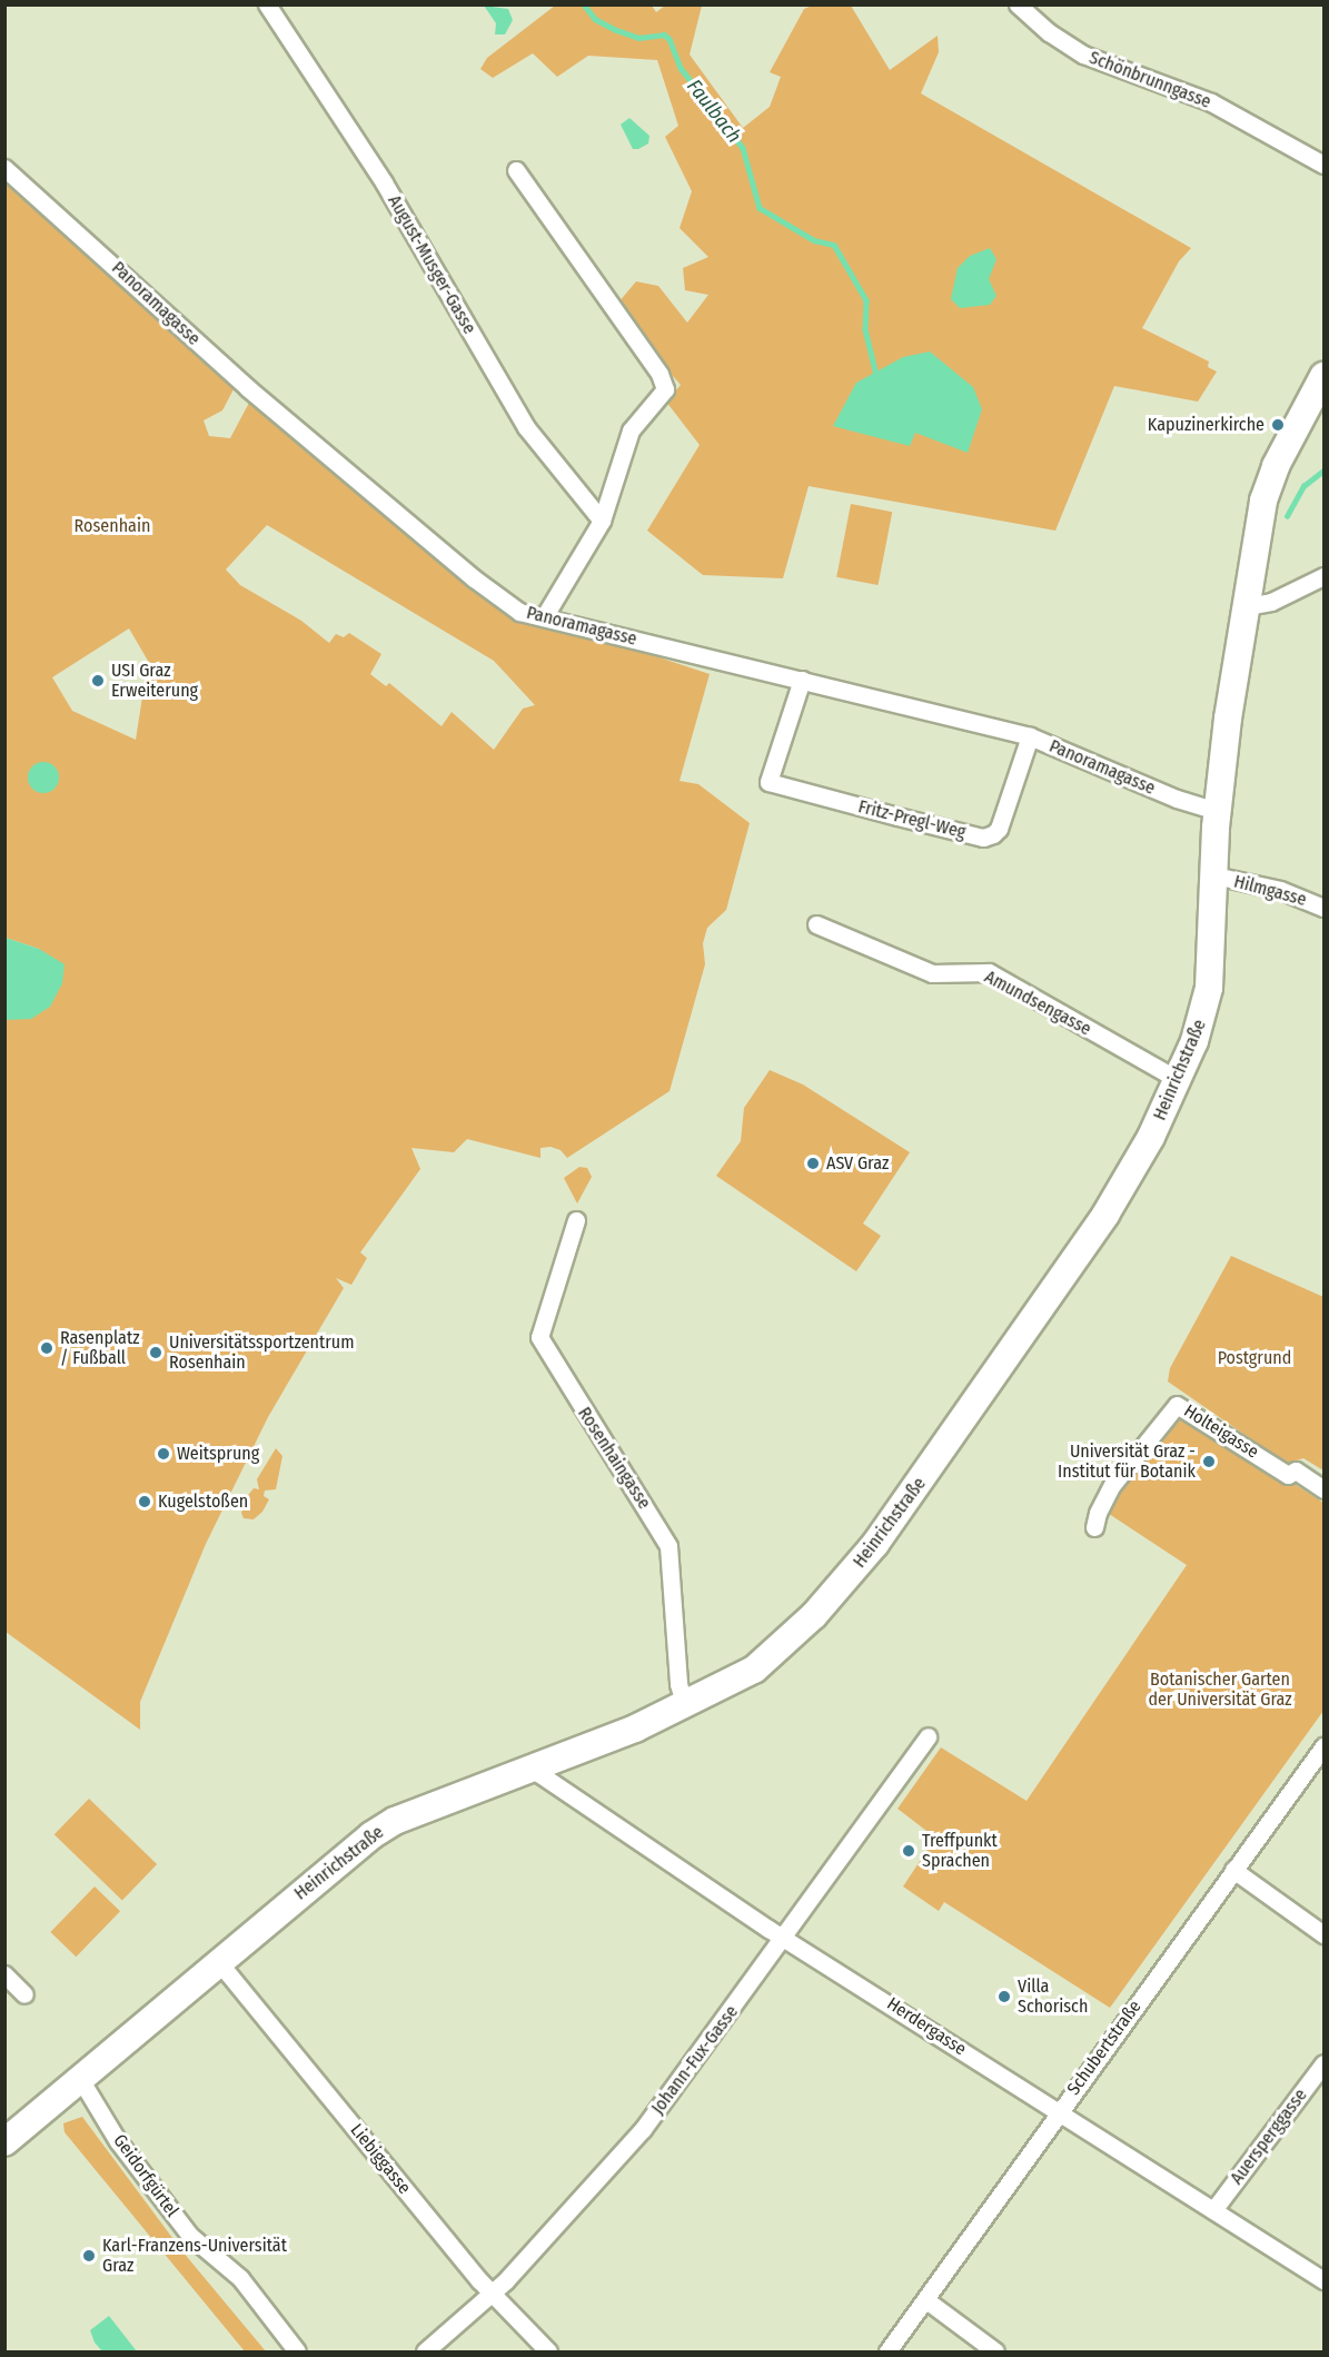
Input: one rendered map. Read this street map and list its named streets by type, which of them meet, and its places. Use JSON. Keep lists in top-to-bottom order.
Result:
{
  "streets": {
    "main road": ["Heinrichstraße"],
    "street": [
      "Schönbrunngasse",
      "August-Musger-Gasse",
      "Panoramagasse",
      "Fritz-Pregl-Weg",
      "Hilmgasse",
      "Amundsengasse",
      "Holteigasse",
      "Rosenhaingasse",
      "Herdergasse",
      "Schubertstraße",
      "Johann-Fux-Gasse",
      "Auersperggasse",
      "Liebiggasse",
      "Geidorfgürtel"
    ]
  },
  "crossings": [
    ["Panoramagasse", "Fritz-Pregl-Weg"],
    ["Panoramagasse", "Heinrichstraße"],
    ["Hilmgasse", "Heinrichstraße"],
    ["Amundsengasse", "Heinrichstraße"],
    ["Heinrichstraße", "Rosenhaingasse"],
    ["Heinrichstraße", "Herdergasse"],
    ["Heinrichstraße", "Liebiggasse"],
    ["Heinrichstraße", "Geidorfgürtel"],
    ["Herdergasse", "Schubertstraße"],
    ["Herdergasse", "Johann-Fux-Gasse"],
    ["Herdergasse", "Auersperggasse"],
    ["Johann-Fux-Gasse", "Liebiggasse"]
  ],
  "water": ["Faulbach"],
  "parks": ["Rosenhain", "Postgrund", "Botanischer Garten der Universität Graz"],
  "places": [
    "Kapuzinerkirche",
    "USI Graz Erweiterung",
    "ASV Graz",
    "Rasenplatz / Fußball",
    "Universitätssportzentrum Rosenhain",
    "Weitsprung",
    "Universität Graz - Institut für Botanik",
    "Kugelstoßen",
    "Treffpunkt Sprachen",
    "Villa Schorisch",
    "Karl-Franzens-Universität Graz"
  ]
}
